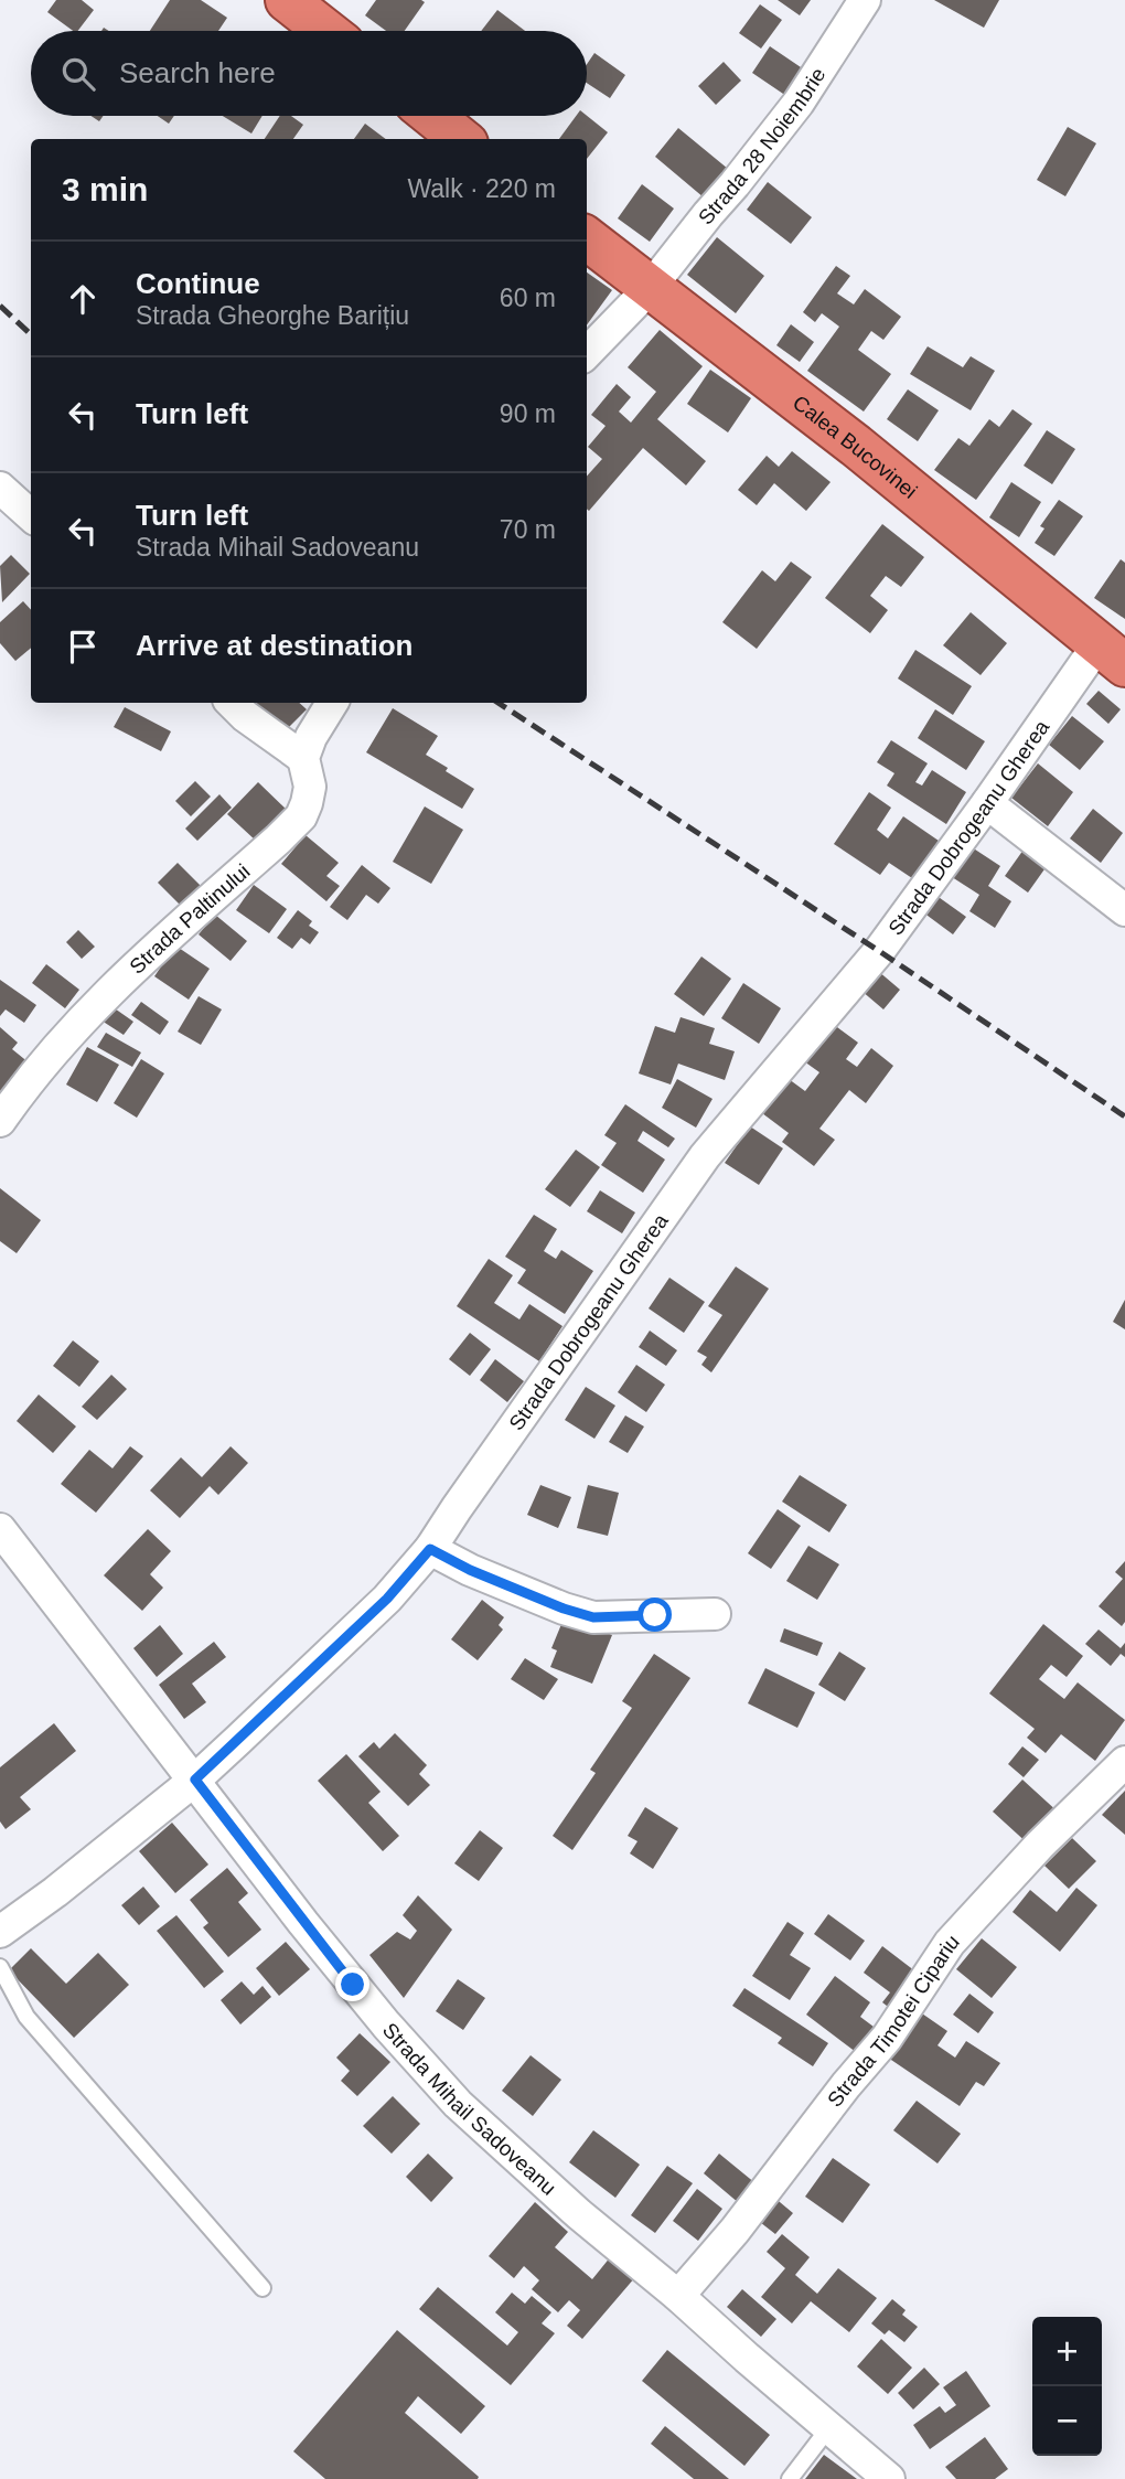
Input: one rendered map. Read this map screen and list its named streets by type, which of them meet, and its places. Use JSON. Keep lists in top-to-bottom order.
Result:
{
  "streets": {
    "highway": ["Calea Bucovinei"],
    "street": [
      "Strada 28 Noiembrie",
      "Strada Dobrogeanu Gherea",
      "Strada Paltinului",
      "Strada Timotei Cipariu",
      "Strada Mihail Sadoveanu"
    ]
  },
  "crossings": [
    ["Strada 28 Noiembrie", "Calea Bucovinei"],
    ["Calea Bucovinei", "Strada Dobrogeanu Gherea"],
    ["Strada Dobrogeanu Gherea", "Strada Mihail Sadoveanu"],
    ["Strada Timotei Cipariu", "Strada Mihail Sadoveanu"]
  ],
  "page": {
    "search": "Search here",
    "heading": ["3 min", "Walk · 220 m"],
    "list": [
      ["Continue", "Strada Gheorghe Barițiu", "60 m"],
      ["Turn left", "90 m"],
      ["Turn left", "Strada Mihail Sadoveanu", "70 m"],
      "Arrive at destination"
    ],
    "map_buttons": ["+", "−"]
  }
}
